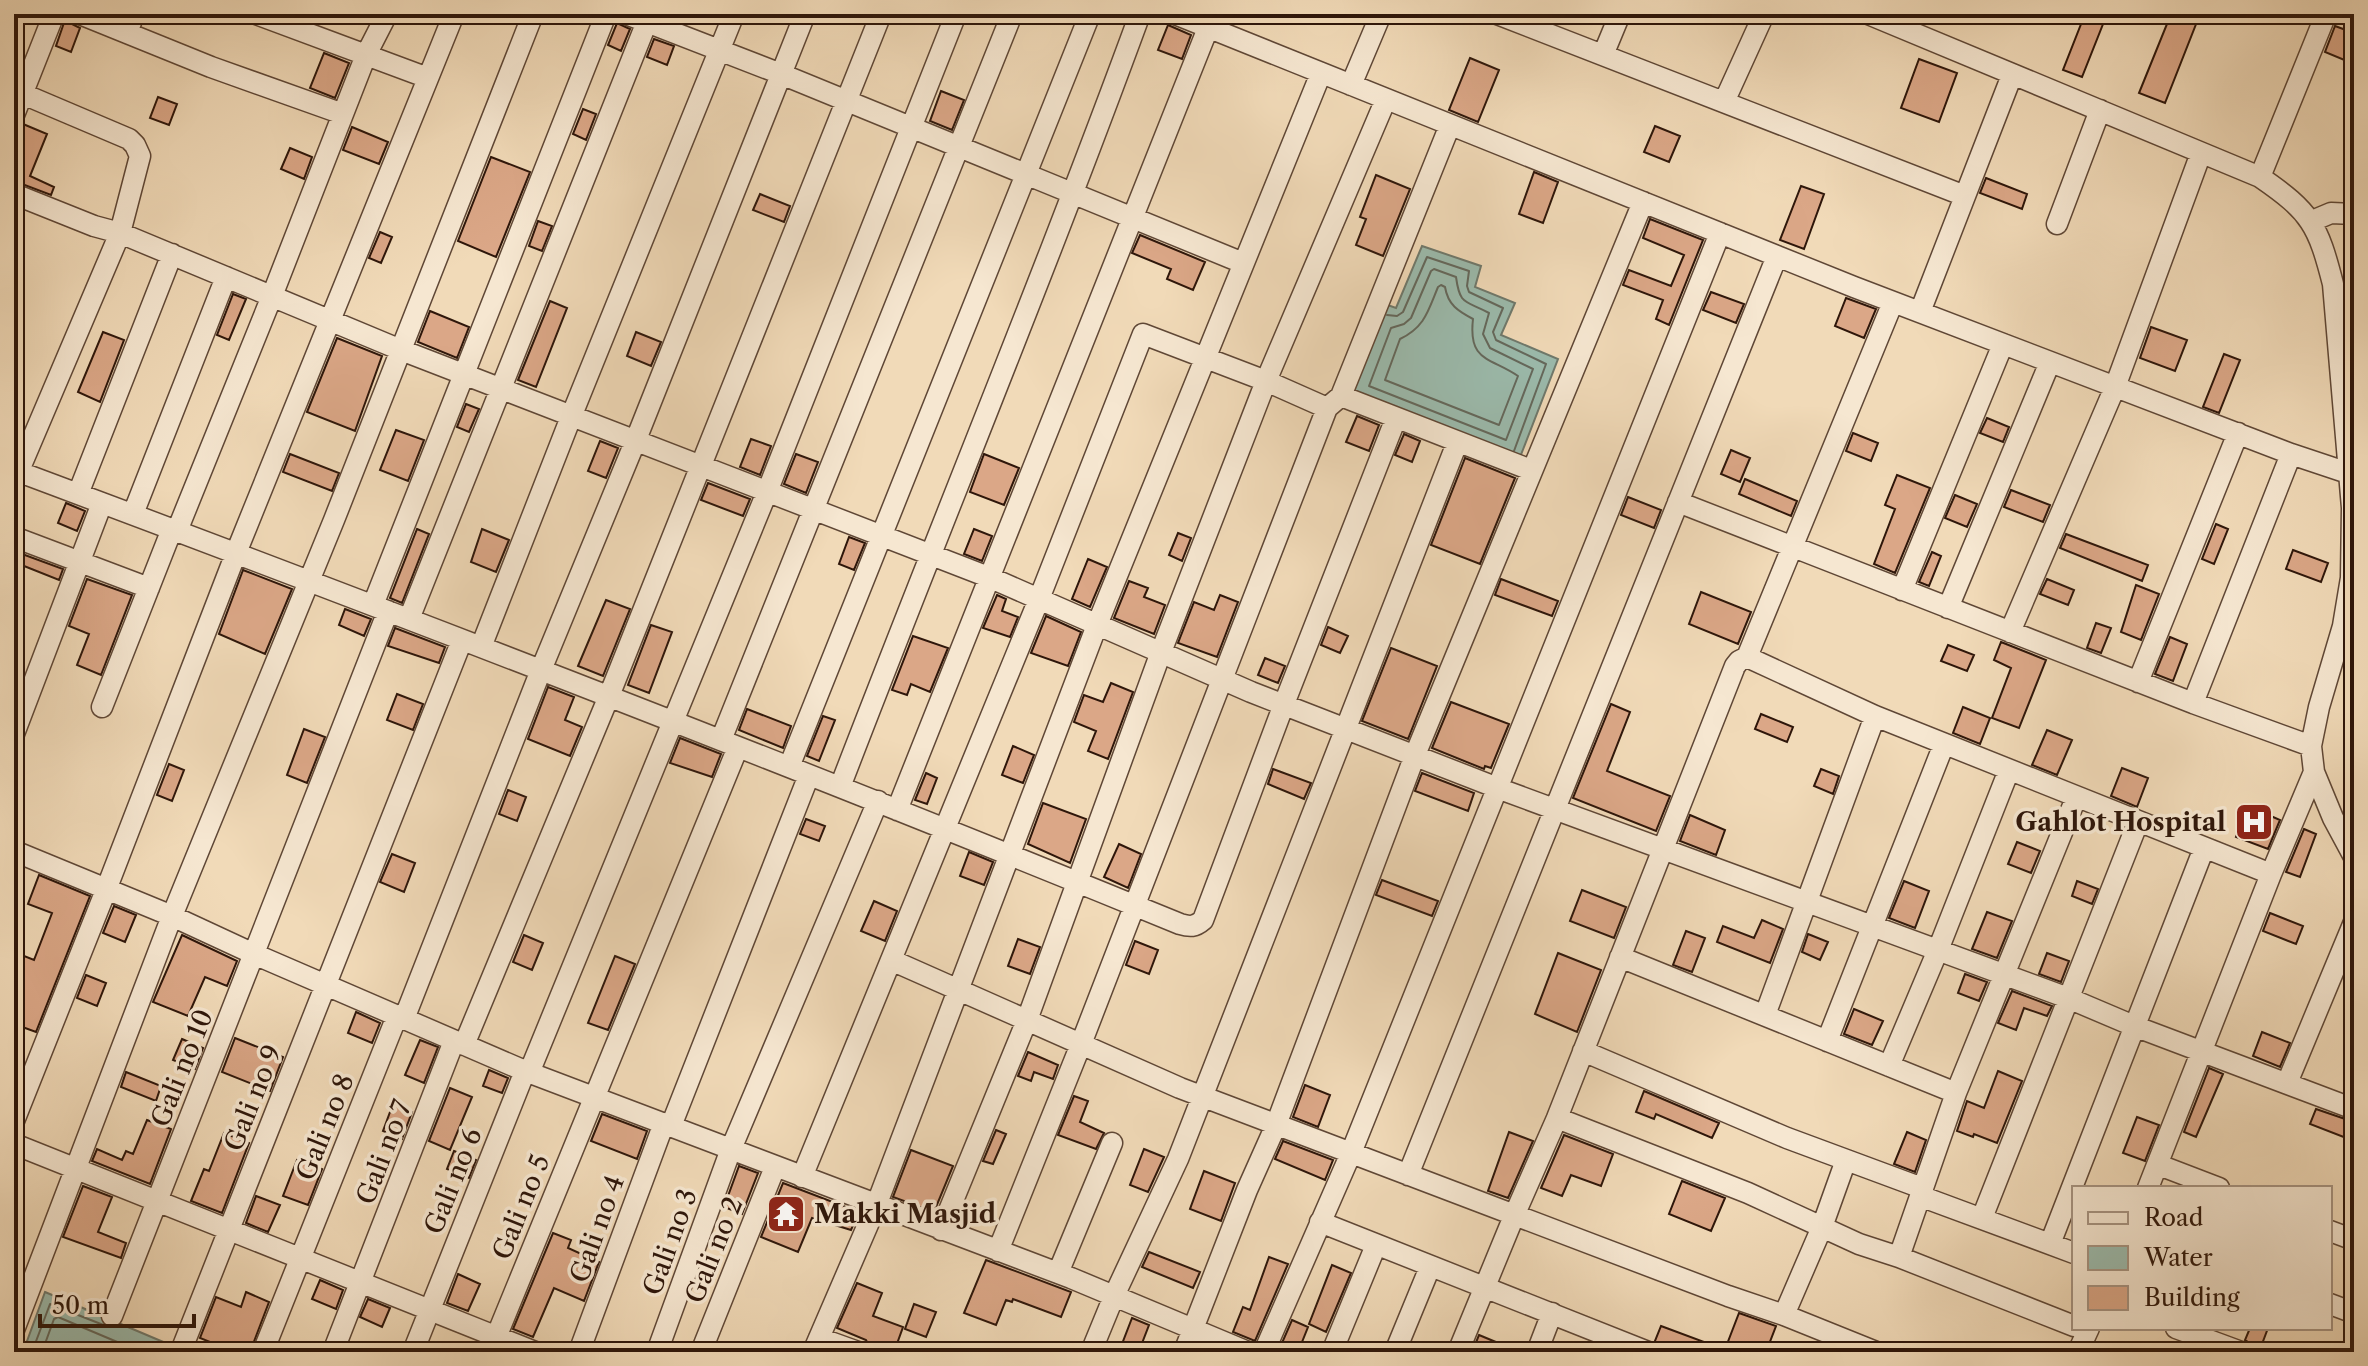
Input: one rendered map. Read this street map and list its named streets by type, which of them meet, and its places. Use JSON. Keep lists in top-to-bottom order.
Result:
{
  "streets": {
    "street": [
      "Gali no 10",
      "Gali no 9",
      "Gali no 8",
      "Gali no 7",
      "Gali no 6",
      "Gali no 5",
      "Gali no 4",
      "Gali no 3",
      "Gali no 2"
    ]
  },
  "places": {
    "hospital": ["Gahlot Hospital"],
    "temple": ["Makki Masjid"]
  },
  "legend": ["Road", "Water", "Building"],
  "scale_bar": "50 m"
}
